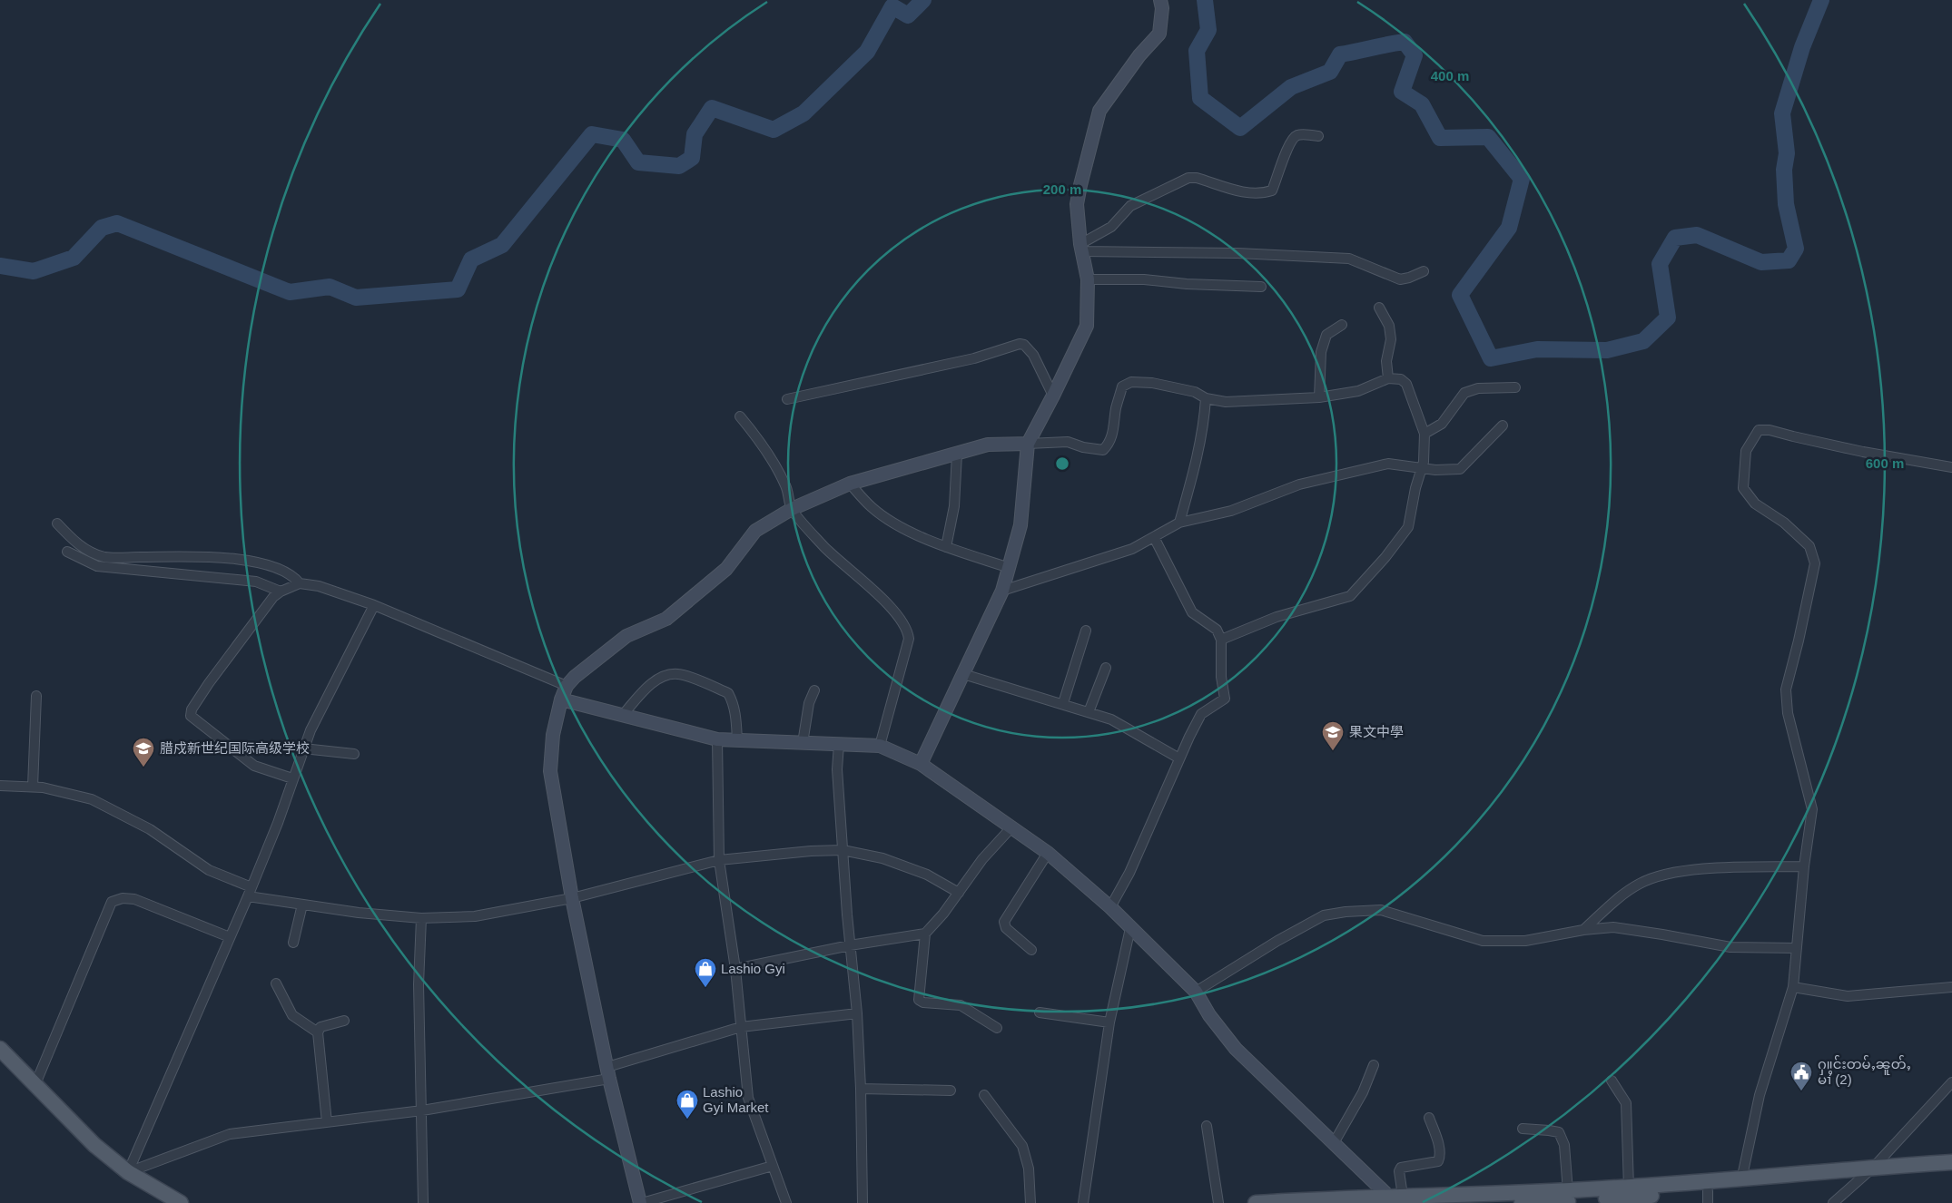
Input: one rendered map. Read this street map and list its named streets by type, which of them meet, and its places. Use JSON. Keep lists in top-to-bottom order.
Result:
{
  "places": {
    "school or university": ["果文中學", "腊戍新世纪国际高级学校"],
    "shop": ["Lashio Gyi", "Lashio Gyi Market"],
    "public building": ["ႁူင်းတမ်ႇၼူတ်ႇ မၢႆ (2)"]
  },
  "rings": ["400 m", "200 m", "600 m"]
}
